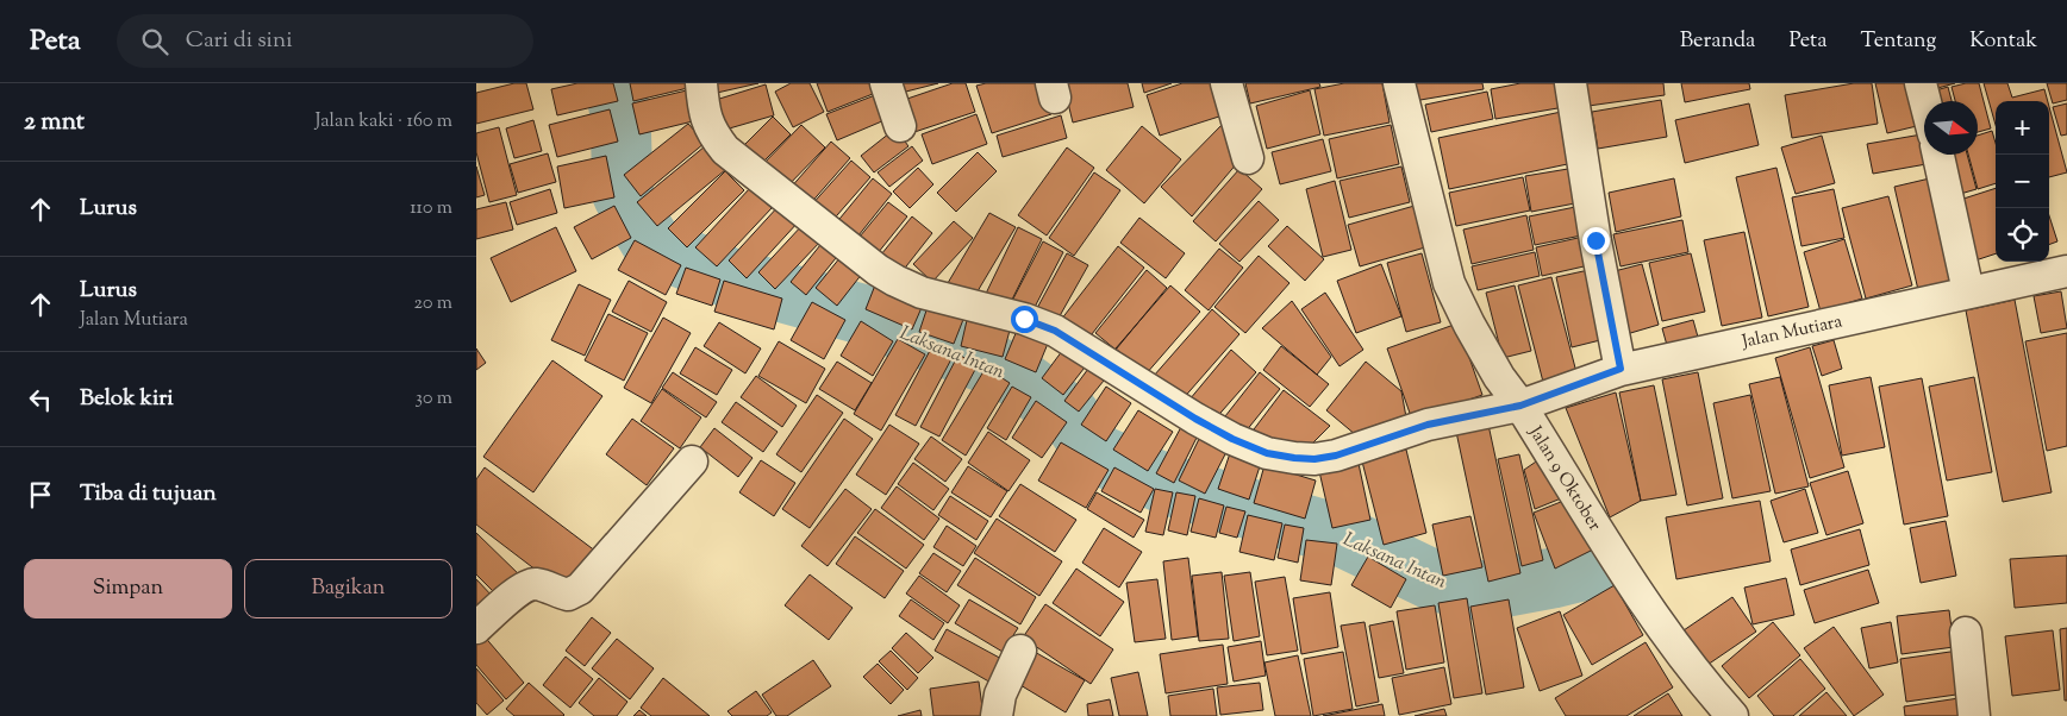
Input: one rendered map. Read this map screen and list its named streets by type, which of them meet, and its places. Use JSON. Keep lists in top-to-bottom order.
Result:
{
  "streets": {
    "street": ["Jalan Mutiara", "Jalan 9 Oktober"]
  },
  "crossings": [
    ["Jalan Mutiara", "Jalan 9 Oktober"]
  ],
  "water": ["Laksana Intan"],
  "north": "right",
  "page": {
    "header": "Peta",
    "search": "Cari di sini",
    "nav": [
      "Beranda",
      "Peta",
      "Tentang",
      "Kontak"
    ],
    "heading": ["2 mnt", "Jalan kaki · 160 m"],
    "map_buttons": ["+", "−"],
    "list": [
      ["Lurus", "110 m"],
      ["Lurus", "Jalan Mutiara", "20 m"],
      ["Belok kiri", "30 m"],
      "Tiba di tujuan"
    ],
    "buttons": ["Simpan", "Bagikan"]
  }
}
